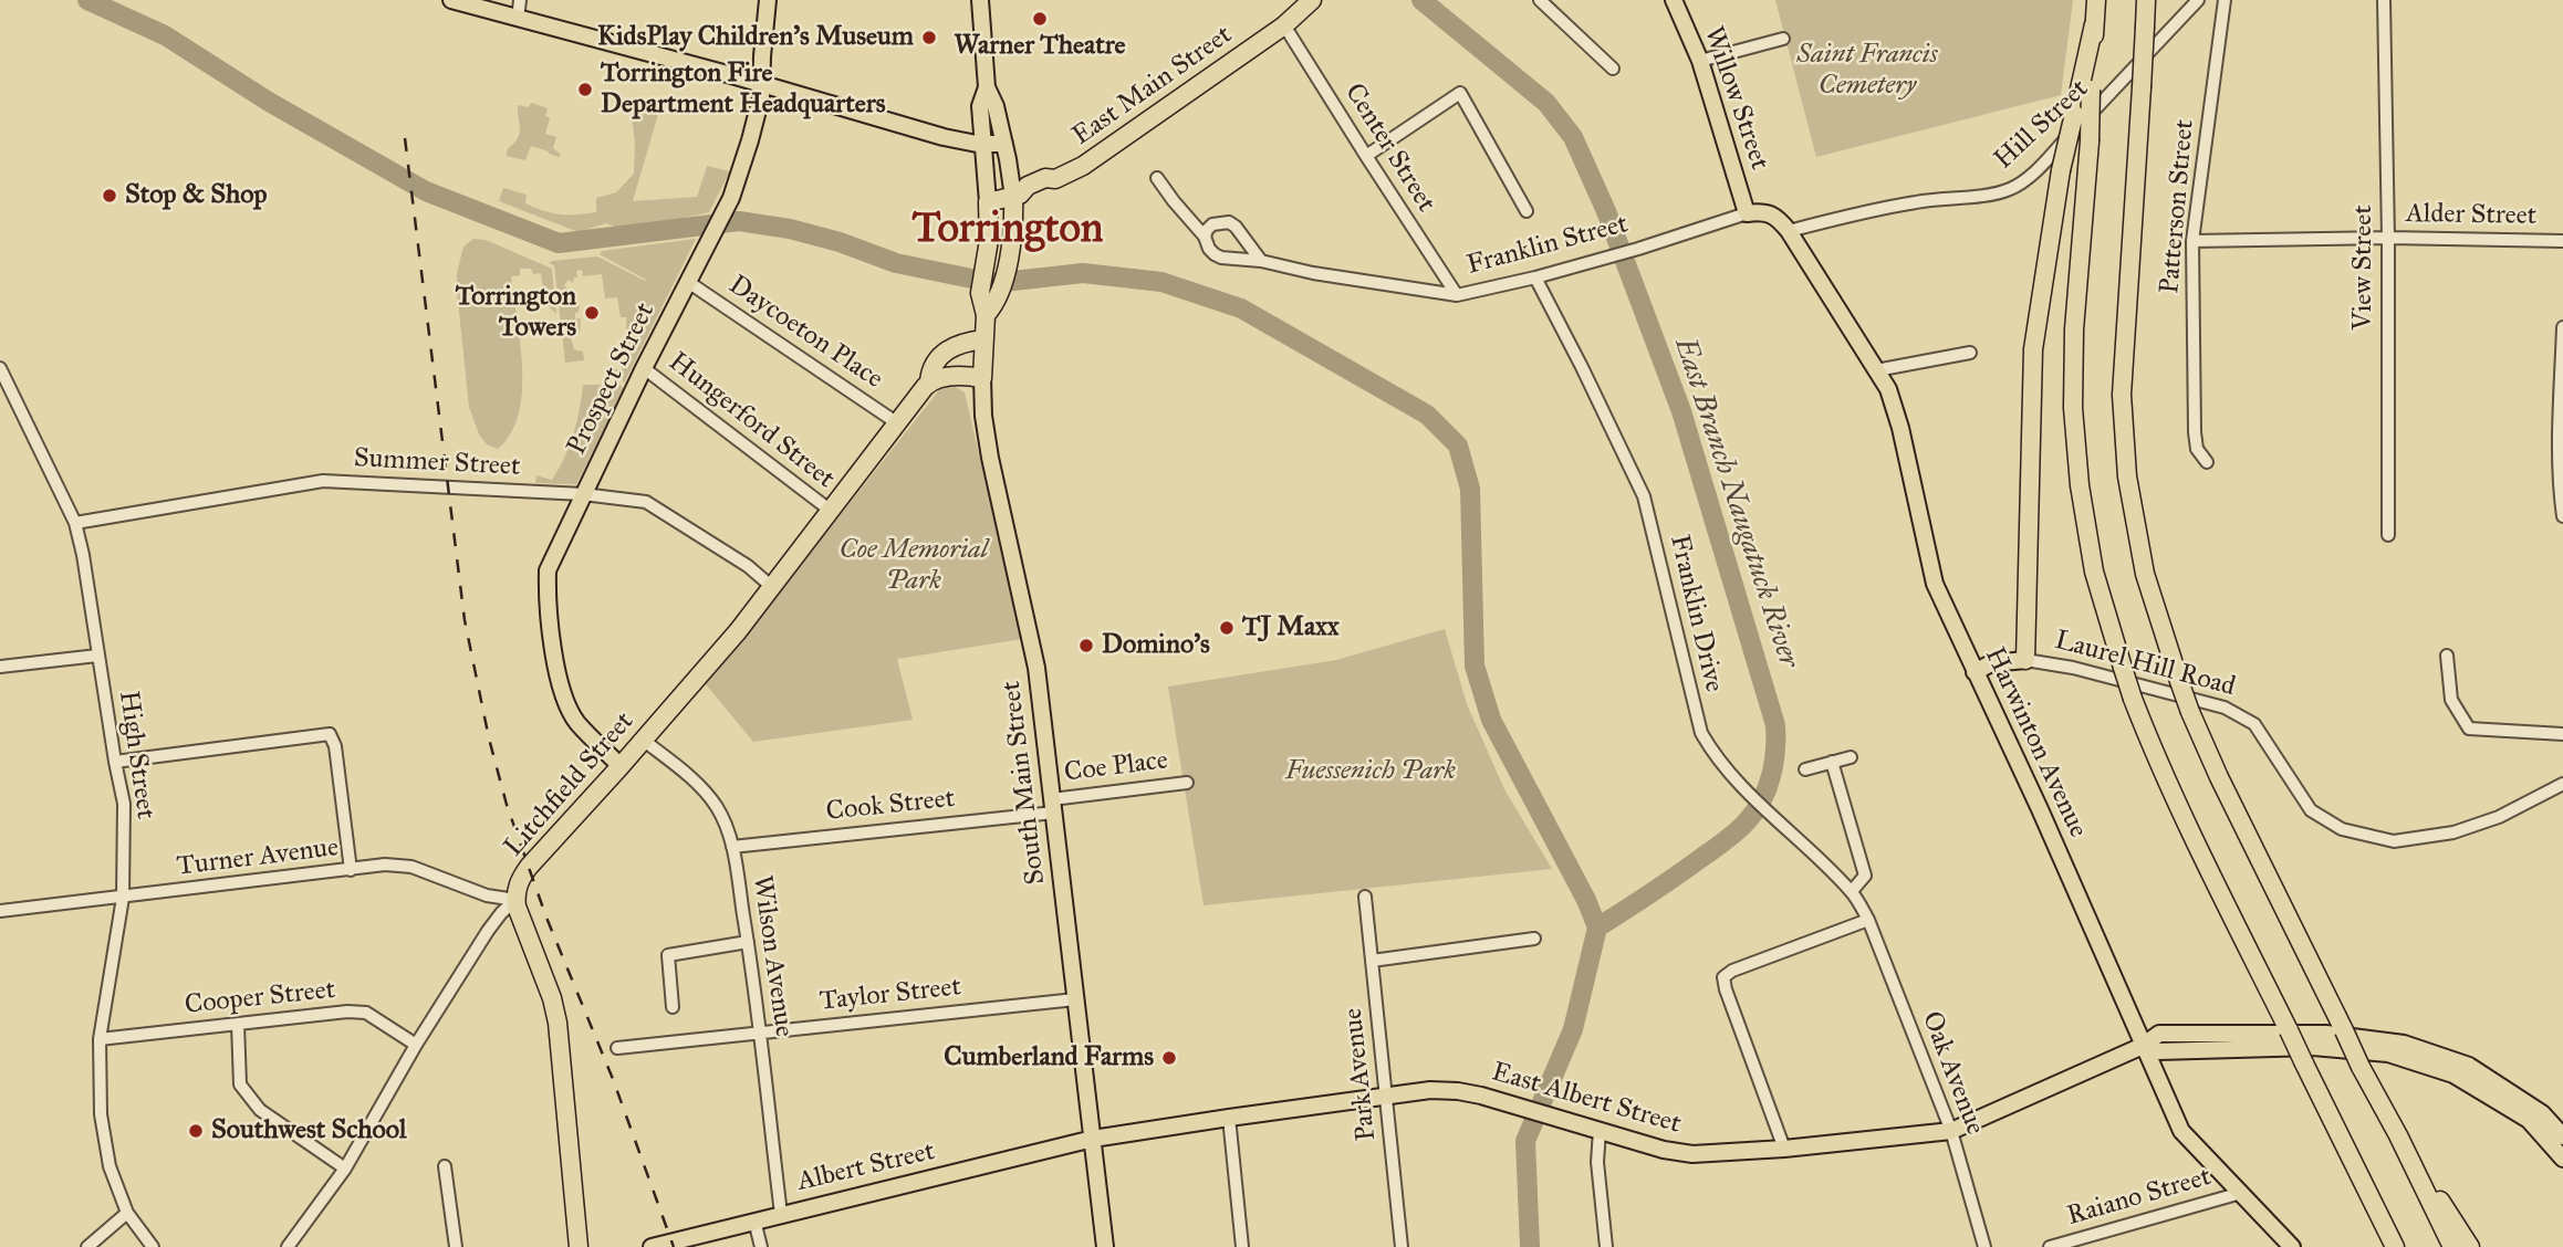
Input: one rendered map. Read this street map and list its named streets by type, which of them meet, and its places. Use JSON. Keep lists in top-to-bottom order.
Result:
{
  "streets": {
    "highway": ["East Main Street", "South Main Street", "Litchfield Street"],
    "main road": [
      "Willow Street",
      "Prospect Street",
      "Laurel Hill Road",
      "Harwinton Avenue",
      "East Albert Street",
      "Albert Street"
    ],
    "street": [
      "Hill Street",
      "Center Street",
      "Patterson Street",
      "Alder Street",
      "Franklin Street",
      "View Street",
      "Daycoeton Place",
      "Hungerford Street",
      "Summer Street",
      "Franklin Drive",
      "High Street",
      "Coe Place",
      "Cook Street",
      "Turner Avenue",
      "Wilson Avenue",
      "Taylor Street",
      "Cooper Street",
      "Oak Avenue",
      "Park Avenue",
      "Raiano Street"
    ]
  },
  "crossings": [
    ["East Main Street", "Center Street"],
    ["East Main Street", "South Main Street"],
    ["Willow Street", "Franklin Street"],
    ["Hill Street", "Harwinton Avenue"],
    ["Center Street", "Franklin Street"],
    ["Patterson Street", "Alder Street"],
    ["Alder Street", "View Street"],
    ["Franklin Street", "Franklin Drive"],
    ["Daycoeton Place", "Prospect Street"],
    ["Daycoeton Place", "Litchfield Street"],
    ["Prospect Street", "Hungerford Street"],
    ["Prospect Street", "Summer Street"],
    ["Prospect Street", "Litchfield Street"],
    ["Hungerford Street", "Litchfield Street"],
    ["Summer Street", "High Street"],
    ["Summer Street", "Litchfield Street"],
    ["Franklin Drive", "Oak Avenue"],
    ["Laurel Hill Road", "Harwinton Avenue"],
    ["Harwinton Avenue", "East Albert Street"],
    ["Harwinton Avenue", "Raiano Street"],
    ["High Street", "Turner Avenue"],
    ["High Street", "Cooper Street"],
    ["Coe Place", "South Main Street"],
    ["Coe Place", "Cook Street"],
    ["South Main Street", "Litchfield Street"],
    ["South Main Street", "Cook Street"],
    ["South Main Street", "Taylor Street"],
    ["South Main Street", "East Albert Street"],
    ["South Main Street", "Albert Street"],
    ["Litchfield Street", "Turner Avenue"],
    ["Litchfield Street", "Wilson Avenue"],
    ["Litchfield Street", "Cooper Street"],
    ["Cook Street", "Wilson Avenue"],
    ["Wilson Avenue", "Taylor Street"],
    ["Wilson Avenue", "Albert Street"],
    ["Oak Avenue", "East Albert Street"],
    ["Park Avenue", "East Albert Street"],
    ["East Albert Street", "Albert Street"]
  ],
  "districts": ["Torrington"],
  "water": ["East Branch Naugatuck River"],
  "parks": ["Saint Francis Cemetery", "Coe Memorial Park", "Fuessenich Park"],
  "places": [
    "Warner Theatre",
    "KidsPlay Children's Museum",
    "Torrington Fire Department Headquarters",
    "Stop & Shop",
    "Torrington Towers",
    "TJ Maxx",
    "Domino's",
    "Cumberland Farms",
    "Southwest School"
  ]
}
